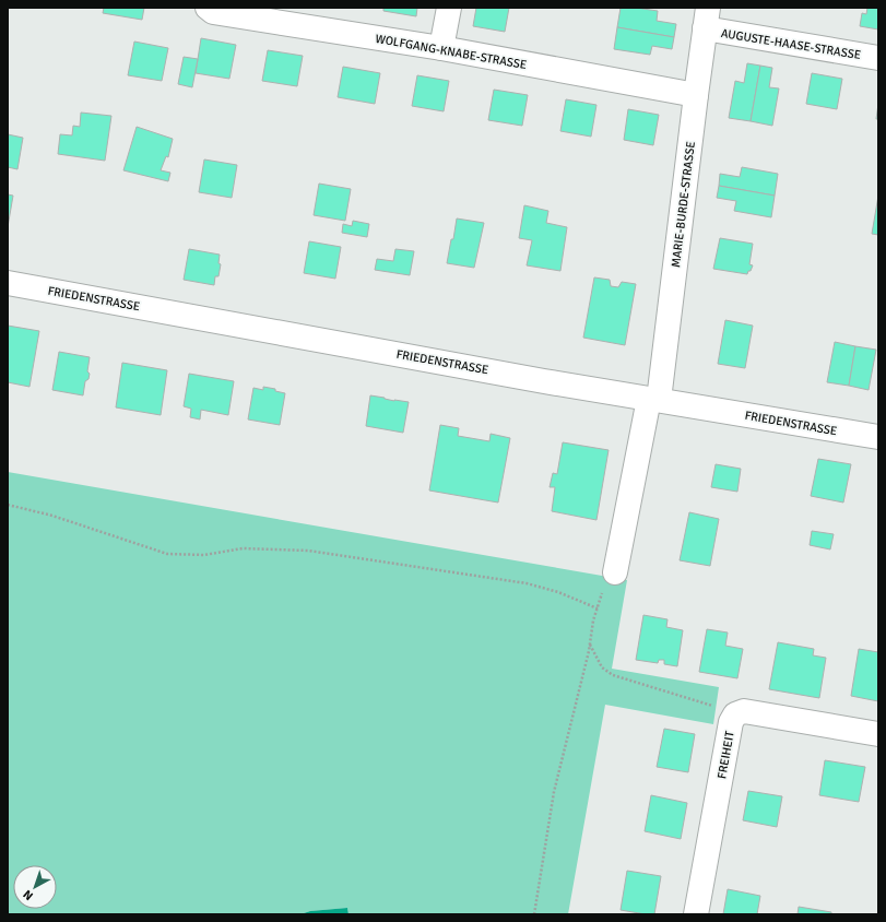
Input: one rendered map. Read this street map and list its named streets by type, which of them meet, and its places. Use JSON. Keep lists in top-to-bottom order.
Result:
{
  "streets": {
    "street": [
      "AUGUSTE-HAASE-STRASSE",
      "WOLFGANG-KNABE-STRASSE",
      "MARIE-BURDE-STRASSE",
      "FRIEDENSTRASSE",
      "FREIHEIT"
    ]
  },
  "crossings": [
    ["AUGUSTE-HAASE-STRASSE", "MARIE-BURDE-STRASSE"],
    ["WOLFGANG-KNABE-STRASSE", "MARIE-BURDE-STRASSE"],
    ["MARIE-BURDE-STRASSE", "FRIEDENSTRASSE"]
  ],
  "north": "bottom left"
}
